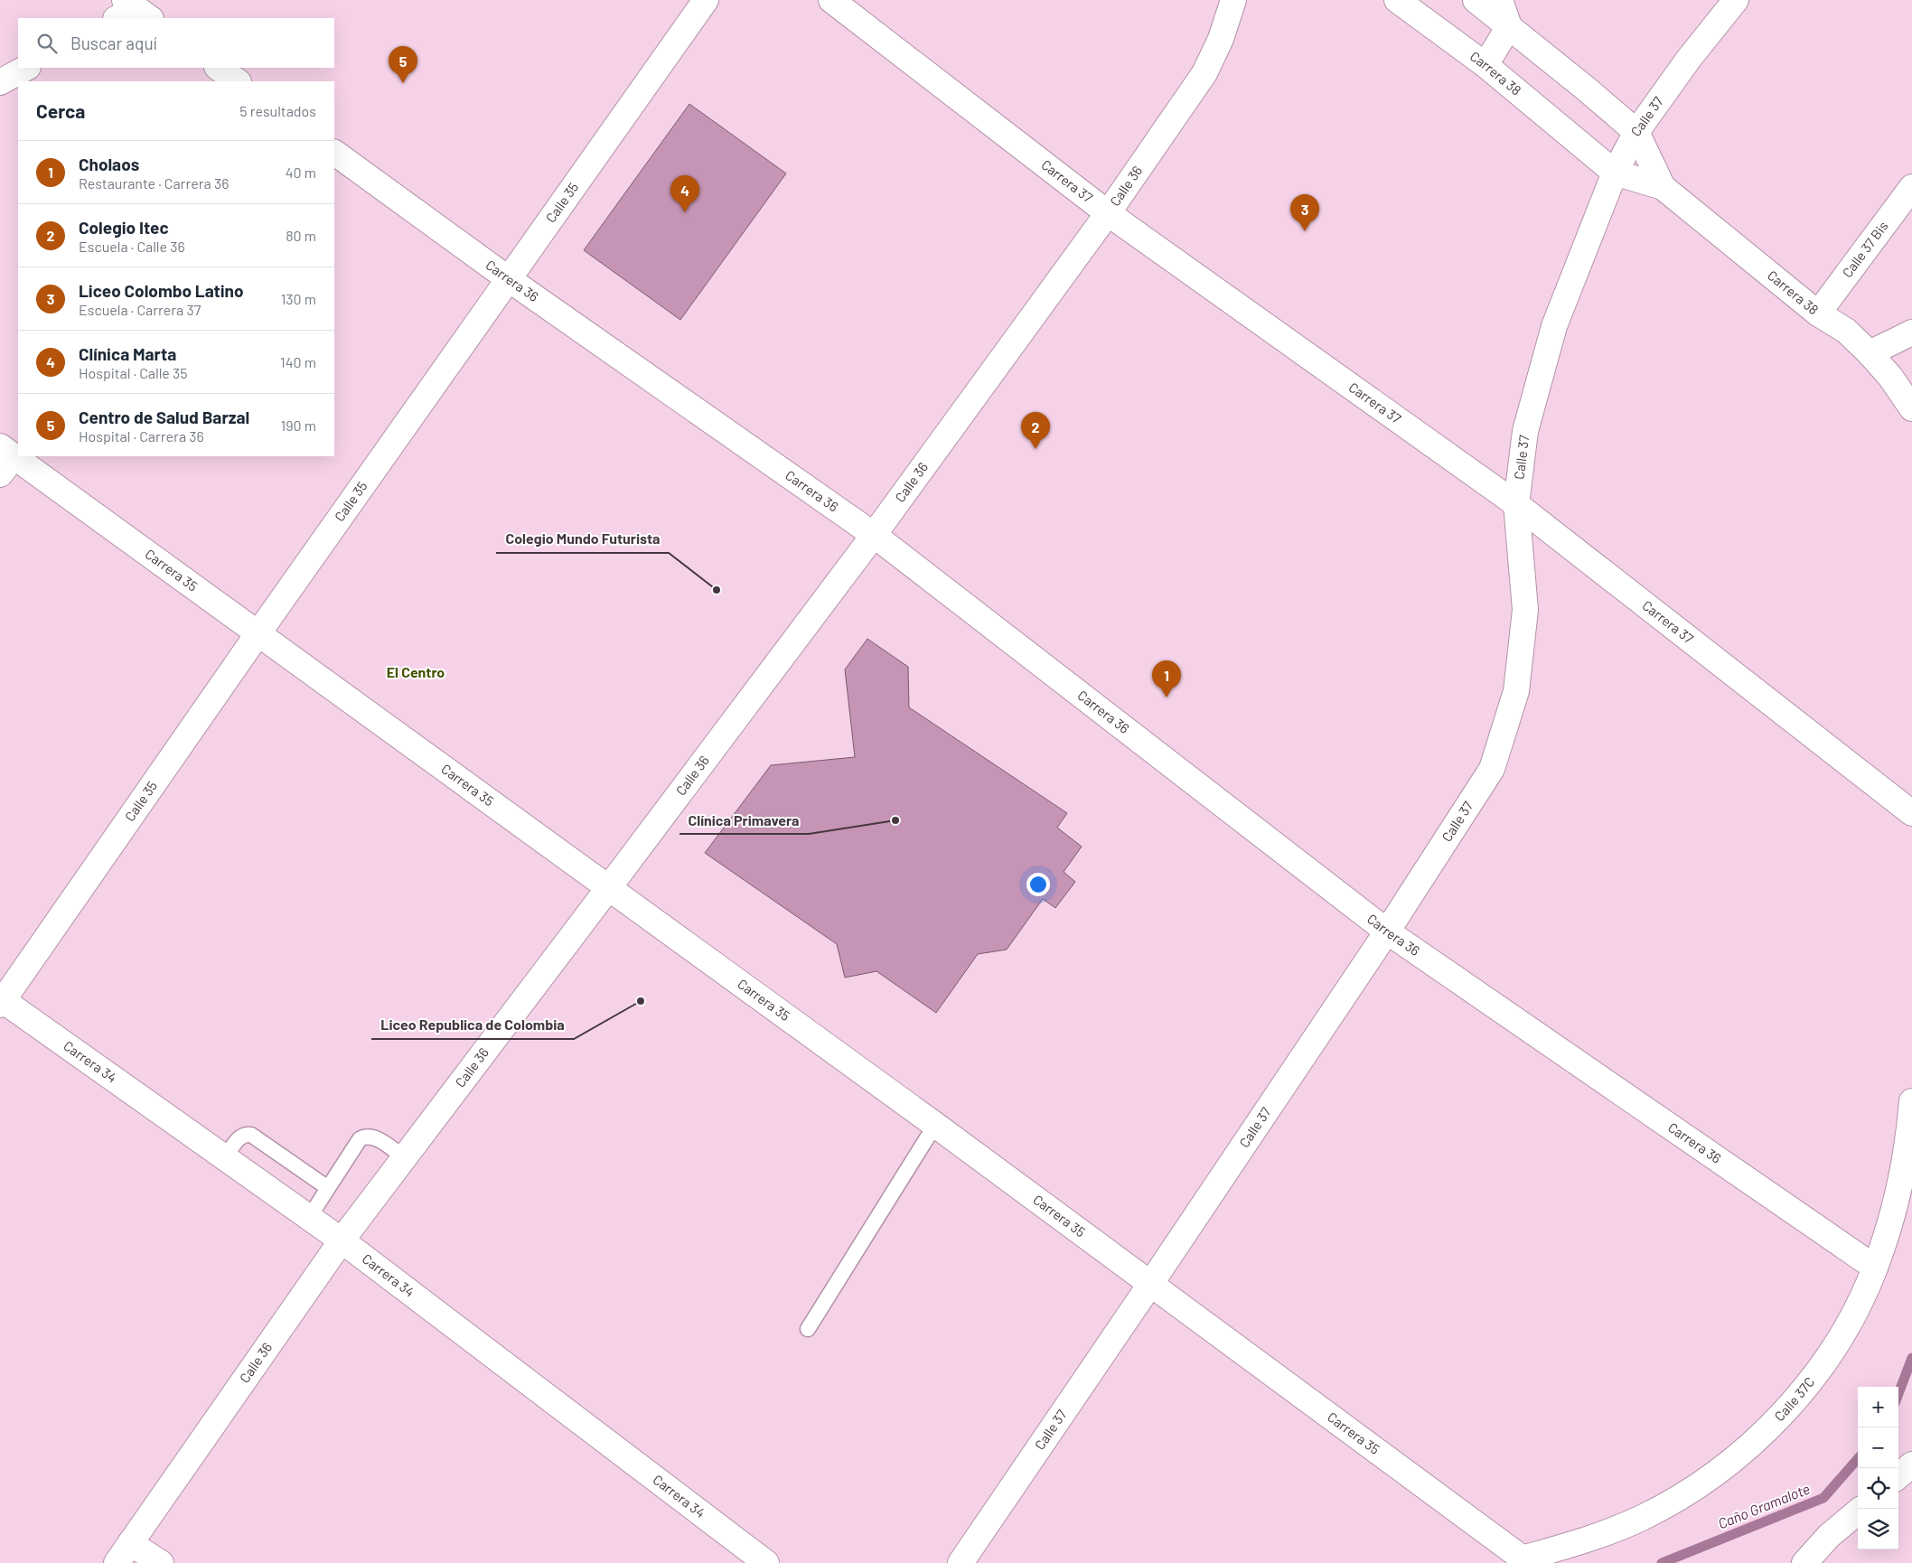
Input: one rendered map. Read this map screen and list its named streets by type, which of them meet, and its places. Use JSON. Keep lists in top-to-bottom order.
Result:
{
  "streets": {
    "street": [
      "Carrera 38",
      "Calle 37",
      "Carrera 37",
      "Calle 36",
      "Calle 35",
      "Calle 37 Bis",
      "Carrera 36",
      "Carrera 35",
      "Carrera 34",
      "Calle 37C"
    ]
  },
  "crossings": [
    ["Carrera 38", "Calle 37"],
    ["Carrera 38", "Calle 37 Bis"],
    ["Calle 37", "Carrera 37"],
    ["Calle 37", "Carrera 36"],
    ["Calle 37", "Carrera 35"],
    ["Carrera 37", "Calle 36"],
    ["Calle 36", "Carrera 36"],
    ["Calle 36", "Carrera 35"],
    ["Calle 36", "Carrera 34"],
    ["Calle 35", "Carrera 36"],
    ["Calle 35", "Carrera 35"],
    ["Calle 35", "Carrera 34"],
    ["Carrera 36", "Calle 37C"],
    ["Carrera 35", "Calle 37C"]
  ],
  "districts": ["El Centro"],
  "water": ["Caño Gramalote"],
  "places": ["Colegio Mundo Futurista", "Clínica Primavera", "Liceo Republica de Colombia"],
  "page": {
    "search": "Buscar aquí",
    "pins": [
      "5",
      "4",
      "3",
      "2",
      "1"
    ],
    "heading": ["Cerca", "5 resultados"],
    "list": [
      {
        "mark": "1",
        "name": "Cholaos",
        "note": "Restaurante · Carrera 36",
        "value": "40 m"
      },
      {
        "mark": "2",
        "name": "Colegio Itec",
        "note": "Escuela · Calle 36",
        "value": "80 m"
      },
      {
        "mark": "3",
        "name": "Liceo Colombo Latino",
        "note": "Escuela · Carrera 37",
        "value": "130 m"
      },
      {
        "mark": "4",
        "name": "Clínica Marta",
        "note": "Hospital · Calle 35",
        "value": "140 m"
      },
      {
        "mark": "5",
        "name": "Centro de Salud Barzal",
        "note": "Hospital · Carrera 36",
        "value": "190 m"
      }
    ],
    "map_buttons": ["+", "−"]
  }
}
